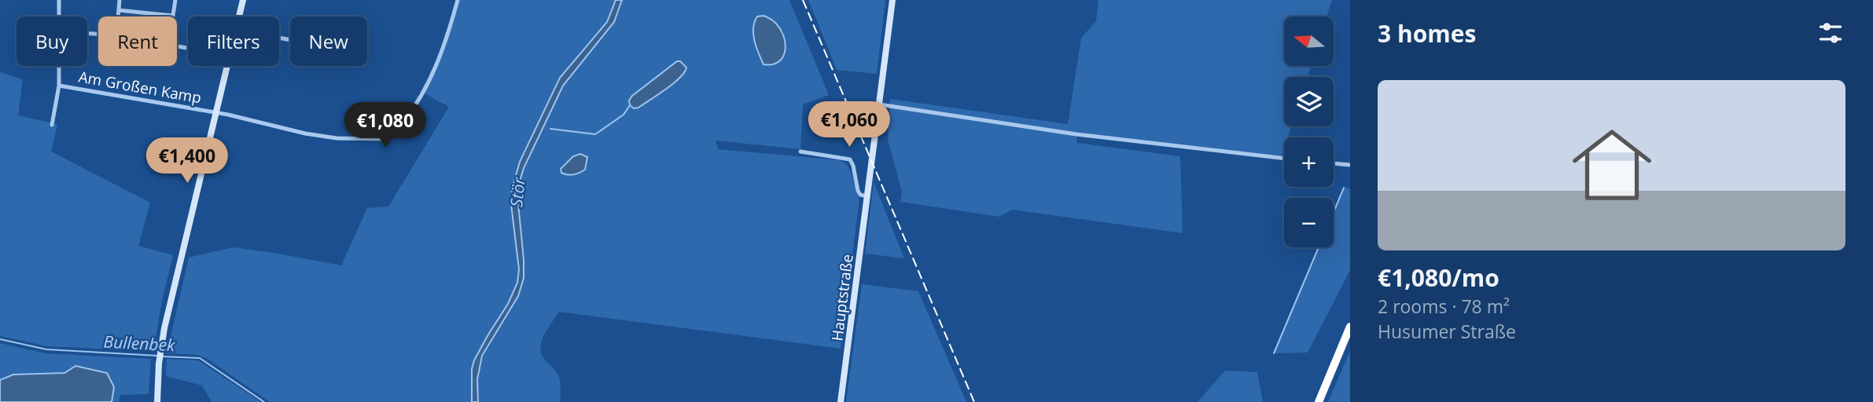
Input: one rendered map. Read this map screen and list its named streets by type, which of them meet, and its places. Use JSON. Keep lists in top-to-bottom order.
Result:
{
  "streets": {
    "street": ["Am Großen Kamp", "Hauptstraße"]
  },
  "water": ["Stör", "Bullenbek"],
  "north": "left",
  "page": {
    "heading": "3 homes",
    "map_buttons": ["+", "−"],
    "chip": [
      "Buy",
      "Rent",
      "Filters",
      "New"
    ],
    "list": [
      {
        "name": "€1,080/mo",
        "note": "2 rooms · 78 m² · Husumer Straße"
      }
    ],
    "price": ["€1,060", "€1,080", "€1,400"]
  }
}
